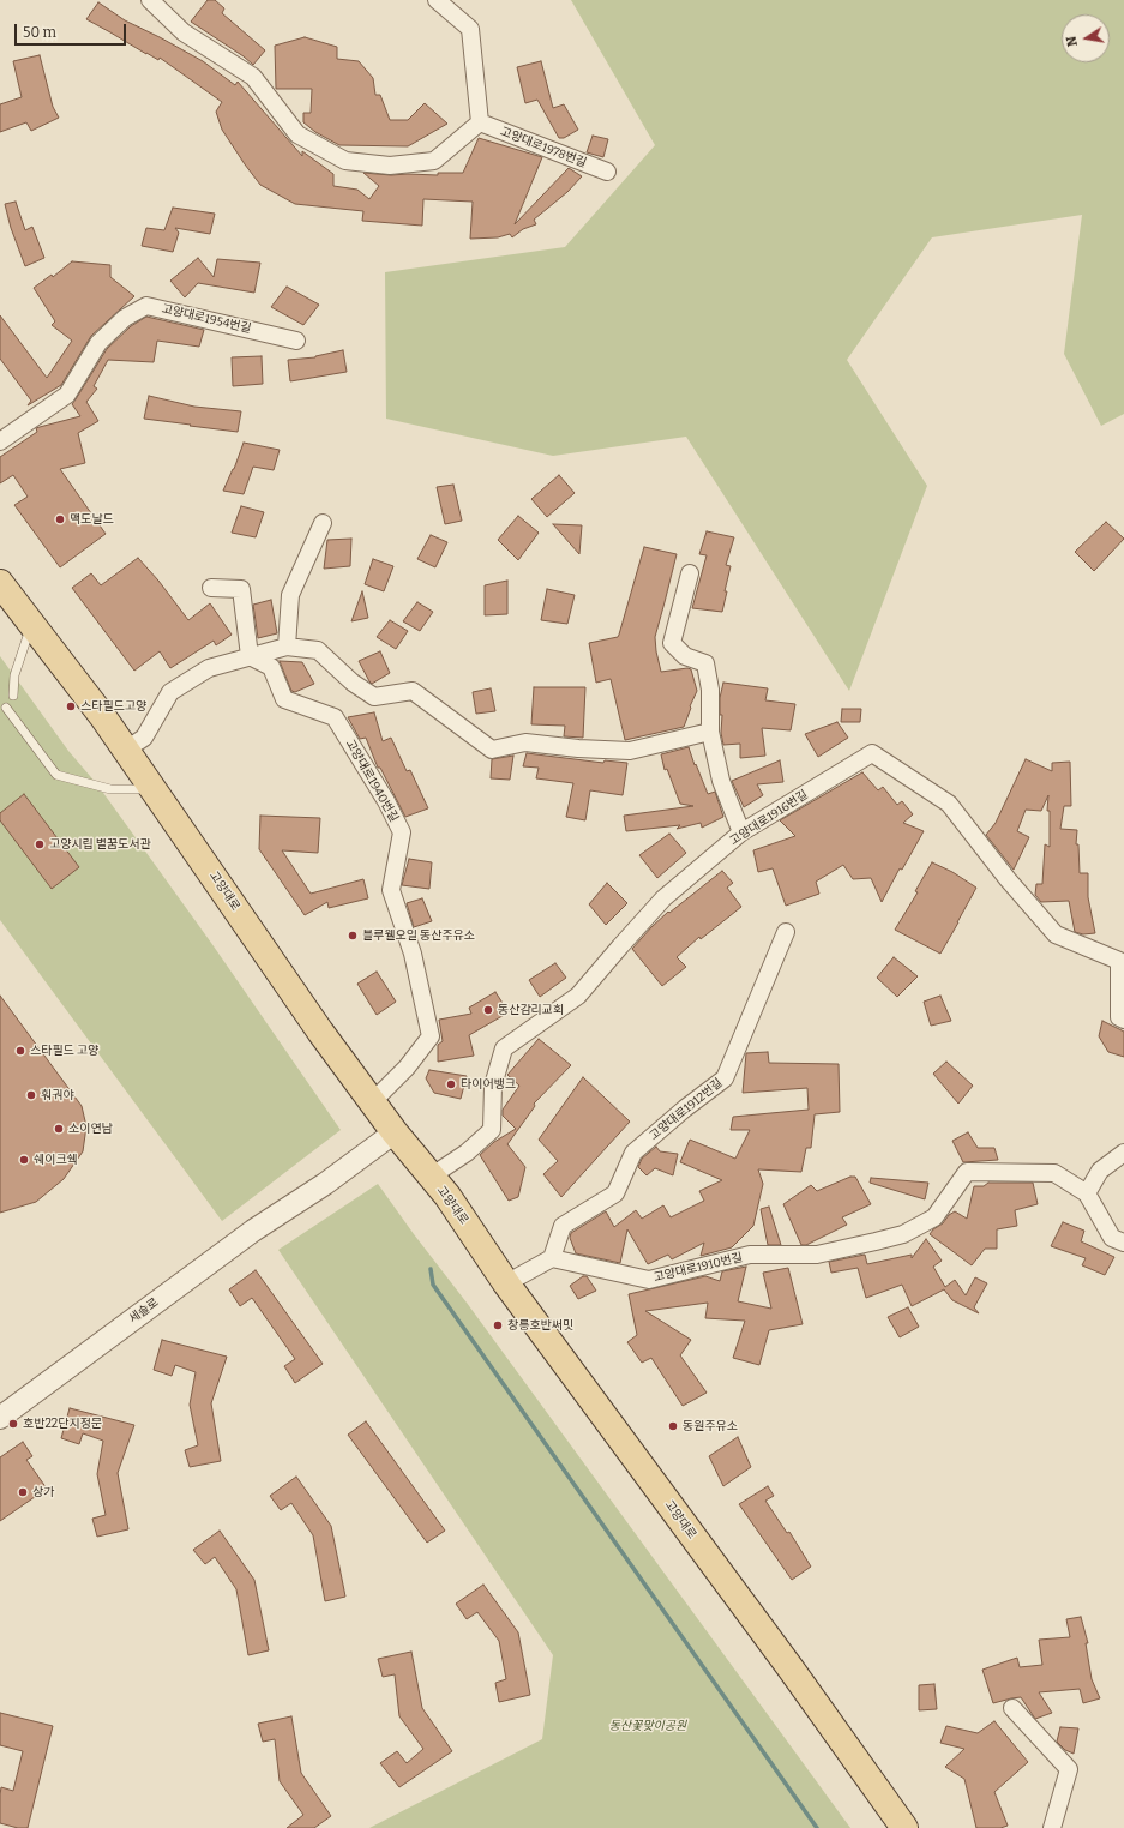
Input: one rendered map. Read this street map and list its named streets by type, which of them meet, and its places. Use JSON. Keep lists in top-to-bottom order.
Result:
{
  "streets": {
    "main road": ["고양대로"],
    "street": [
      "고양대로1978번길",
      "고양대로1954번길",
      "고양대로1940번길",
      "고양대로1916번길",
      "고양대로1912번길",
      "고양대로1910번길",
      "세솔로"
    ]
  },
  "crossings": [
    ["고양대로1940번길", "고양대로"],
    ["고양대로1916번길", "고양대로"],
    ["고양대로", "세솔로"],
    ["고양대로1912번길", "고양대로1910번길"]
  ],
  "parks": ["동산꽃맞이공원"],
  "places": [
    "맥도날드",
    "스타필드고양",
    "고양시립 별꿈도서관",
    "블루웰오일 동산주유소",
    "동산감리교회",
    "스타필드 고양",
    "타이어뱅크",
    "훠궈야",
    "소이연남",
    "쉐이크쉑",
    "창릉호반써밋",
    "호반22단지정문",
    "동원주유소",
    "상가"
  ],
  "scale_bar": "50 m",
  "north": "left"
}
